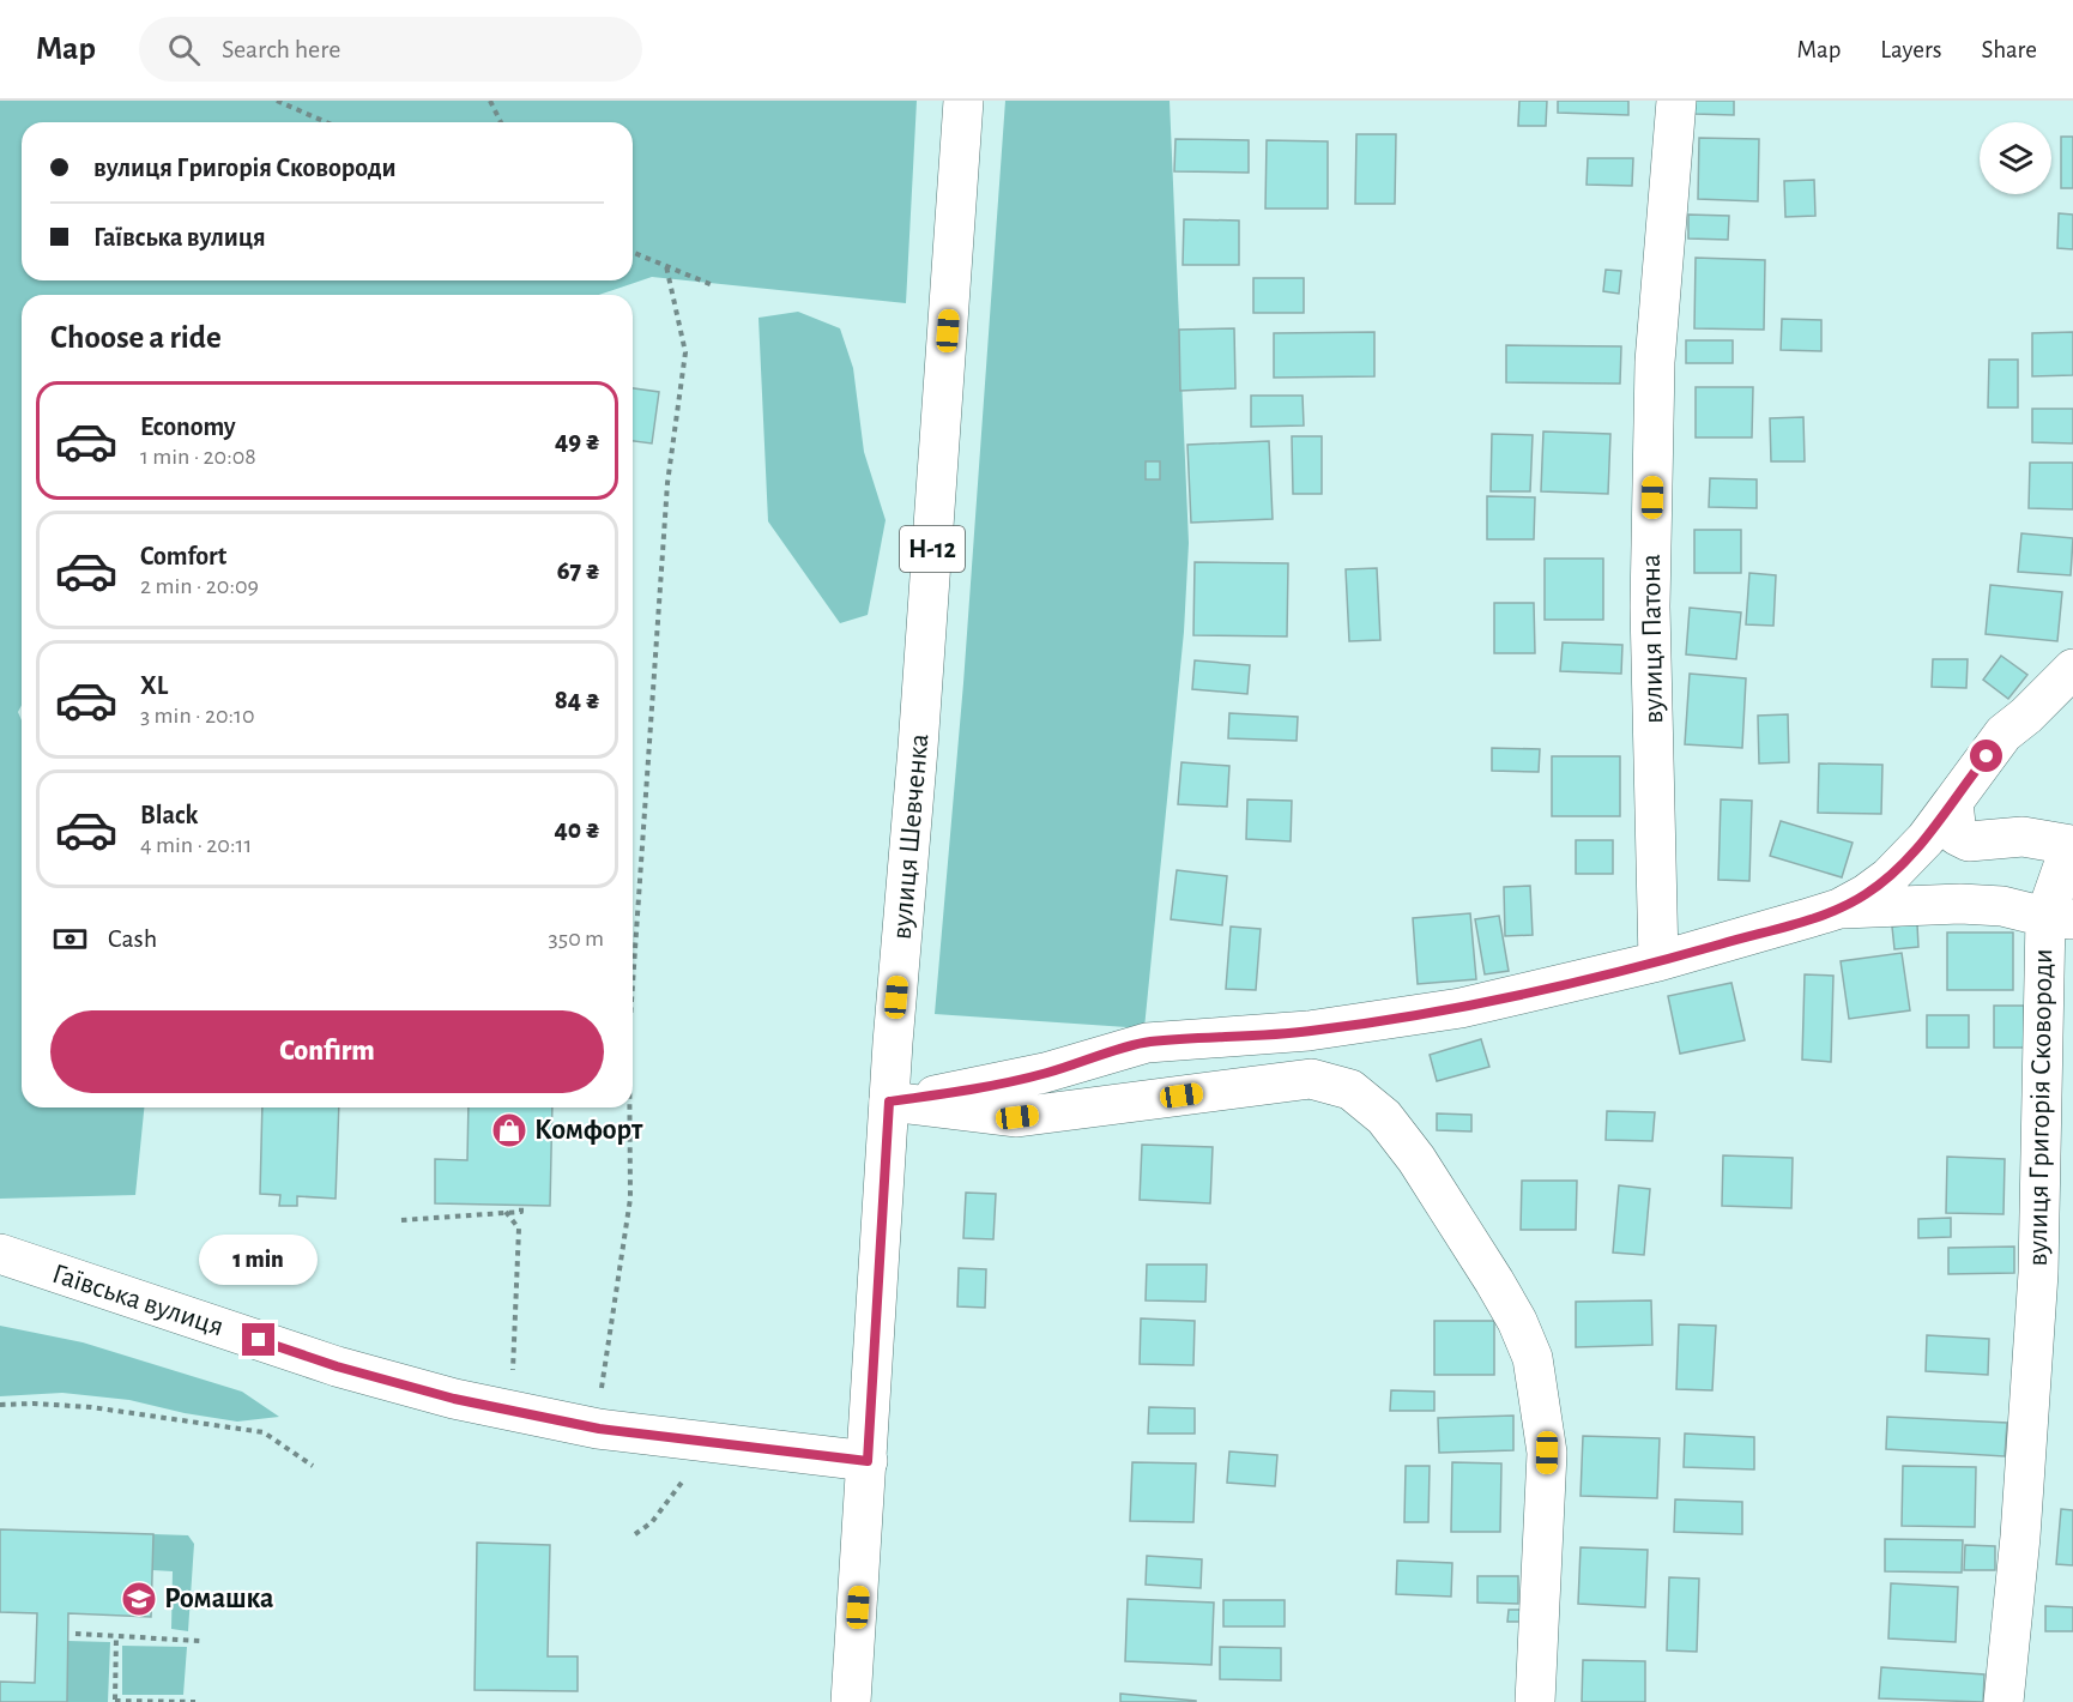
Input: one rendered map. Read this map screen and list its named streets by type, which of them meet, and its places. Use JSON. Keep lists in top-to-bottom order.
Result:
{
  "streets": {
    "street": [
      "Н-12",
      "вулиця Патона",
      "вулиця Шевченка",
      "вулиця Григорія Сковороди",
      "Гаївська вулиця"
    ]
  },
  "crossings": [
    ["вулиця Шевченка", "Гаївська вулиця"]
  ],
  "places": {
    "shop": ["Комфорт"],
    "school or university": ["Ромашка"]
  },
  "page": {
    "header": "Map",
    "search": "Search here",
    "nav": ["Map", "Layers", "Share"],
    "banner": ["вулиця Григорія Сковороди", "Гаївська вулиця"],
    "heading": "Choose a ride",
    "list": [
      {
        "name": "Economy",
        "note": "1 min · 20:08",
        "value": "49 ₴"
      },
      {
        "name": "Comfort",
        "note": "2 min · 20:09",
        "value": "67 ₴"
      },
      {
        "name": "XL",
        "note": "3 min · 20:10",
        "value": "84 ₴"
      },
      {
        "name": "Black",
        "note": "4 min · 20:11",
        "value": "40 ₴"
      }
    ],
    "pay": ["Cash", "350 m"],
    "buttons": "Confirm",
    "bubble": "1 min"
  }
}
